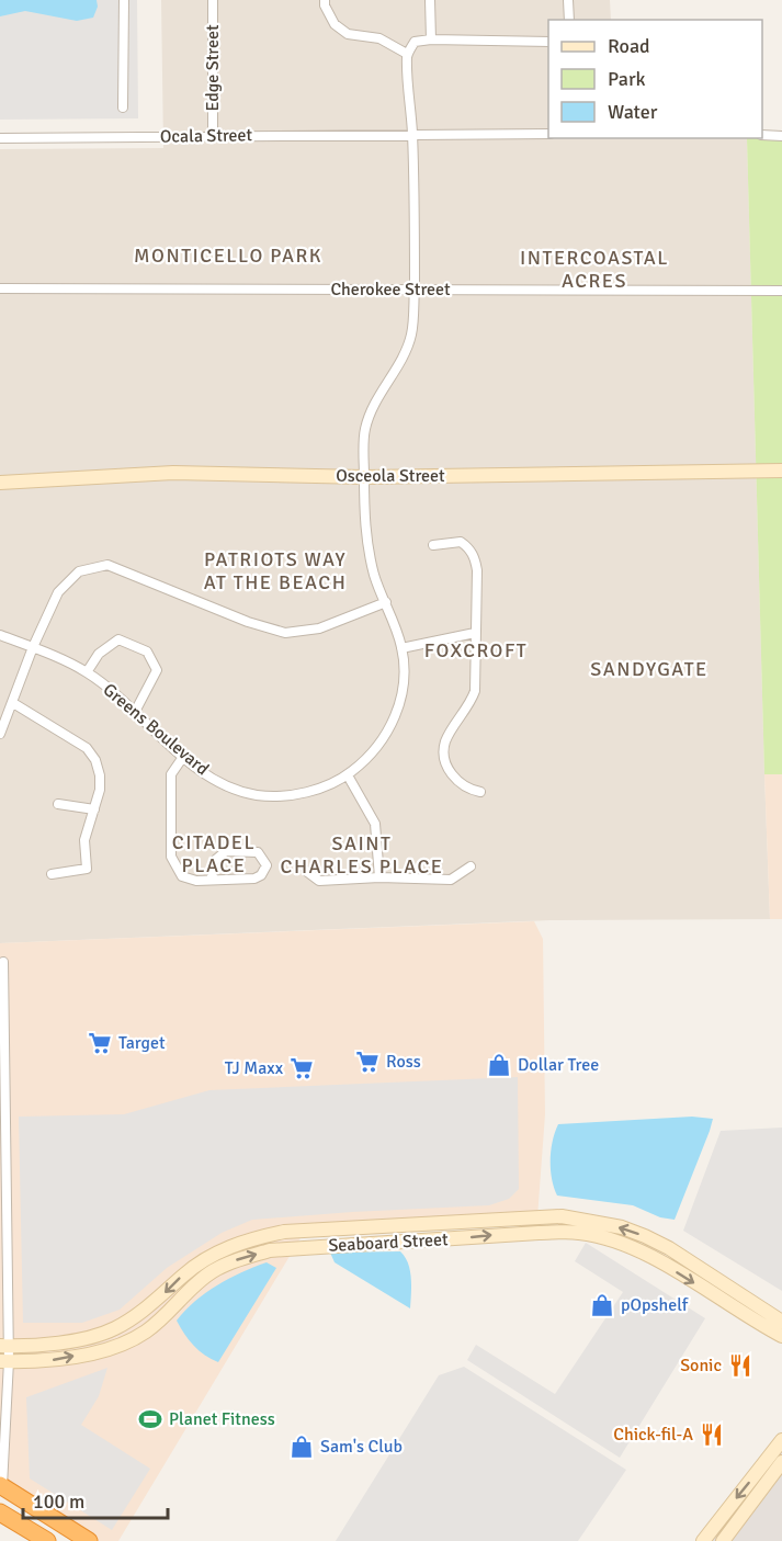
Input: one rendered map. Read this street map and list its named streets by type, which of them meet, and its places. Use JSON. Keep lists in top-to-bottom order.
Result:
{
  "streets": {
    "street": [
      "Edge Street",
      "Ocala Street",
      "Cherokee Street",
      "Osceola Street",
      "Greens Boulevard",
      "Seaboard Street"
    ]
  },
  "crossings": [
    ["Edge Street", "Ocala Street"],
    ["Osceola Street", "Greens Boulevard"]
  ],
  "districts": [
    "MONTICELLO PARK",
    "INTERCOASTAL ACRES",
    "PATRIOTS WAY AT THE BEACH",
    "FOXCROFT",
    "SANDYGATE",
    "CITADEL PLACE",
    "SAINT CHARLES PLACE"
  ],
  "places": {
    "supermarket": ["Target", "Ross", "TJ Maxx"],
    "shop": ["Dollar Tree", "pOpshelf", "Sam's Club"],
    "restaurant": ["Sonic", "Chick-fil-A"],
    "sports": ["Planet Fitness"]
  },
  "legend": ["Road", "Park", "Water"],
  "scale_bar": "100 m"
}
